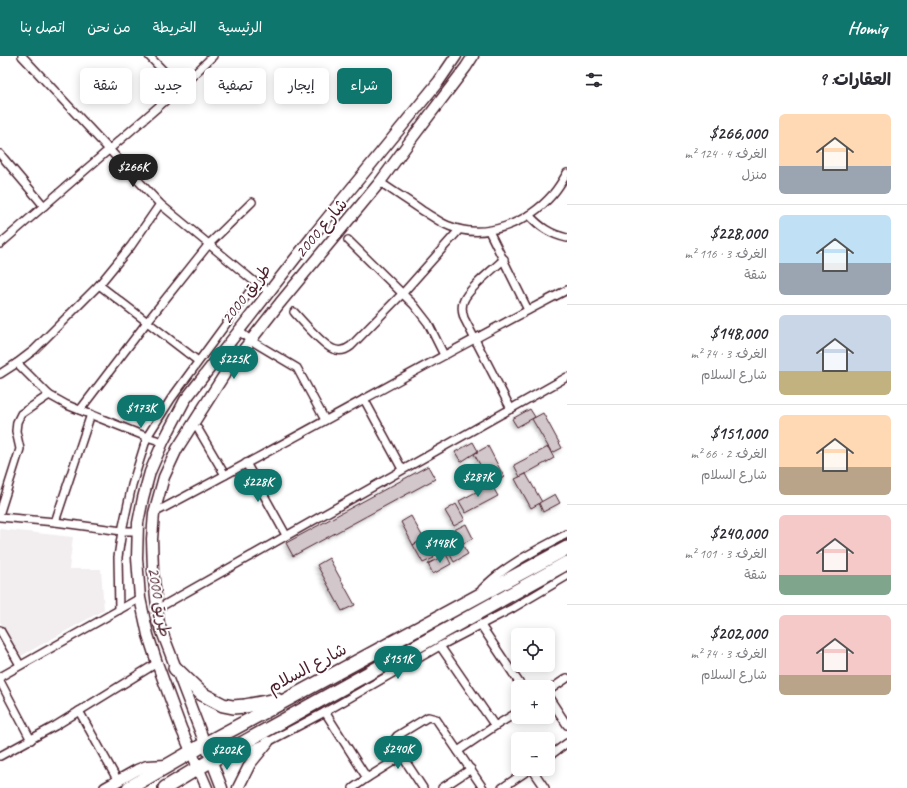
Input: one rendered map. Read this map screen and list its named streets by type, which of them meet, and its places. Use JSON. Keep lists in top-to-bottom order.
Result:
{
  "streets": {
    "highway": ["شارع السلام"],
    "street": ["شارع 2000", "طريق 2000"]
  },
  "crossings": [
    ["شارع 2000", "شارع السلام"],
    ["طريق 2000", "شارع السلام"]
  ],
  "page": {
    "header": "Homiq",
    "nav": [
      "الرئيسية",
      "الخريطة",
      "من نحن",
      "اتصل بنا"
    ],
    "heading": "العقارات: 9",
    "chip": [
      "شراء",
      "إيجار",
      "تصفية",
      "جديد",
      "شقة"
    ],
    "list": [
      {
        "name": "$266,000",
        "note": "الغرف: 4 · 124 m² · منزل"
      },
      {
        "name": "$228,000",
        "note": "الغرف: 3 · 116 m² · شقة"
      },
      {
        "name": "$148,000",
        "note": "الغرف: 3 · 74 m² · شارع السلام"
      },
      {
        "name": "$151,000",
        "note": "الغرف: 2 · 66 m² · شارع السلام"
      },
      {
        "name": "$240,000",
        "note": "الغرف: 3 · 101 m² · شقة"
      },
      {
        "name": "$202,000",
        "note": "الغرف: 3 · 74 m² · شارع السلام"
      }
    ],
    "price": [
      "$266K",
      "$225K",
      "$173K",
      "$287K",
      "$228K",
      "$148K",
      "$151K",
      "$240K",
      "$202K"
    ],
    "map_buttons": ["+", "−"]
  }
}
